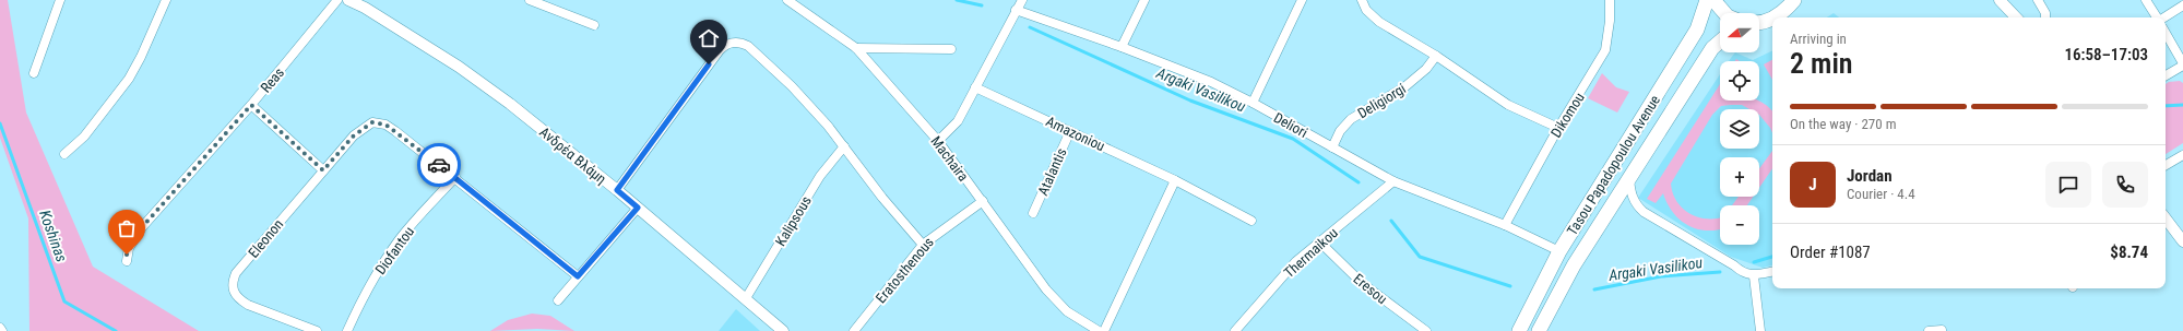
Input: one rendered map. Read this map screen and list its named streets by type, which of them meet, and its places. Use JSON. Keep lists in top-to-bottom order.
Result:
{
  "streets": {
    "highway": ["Tasou Papadopoulou Avenue"],
    "street": [
      "Reas",
      "Deligiorgi",
      "Dikomou",
      "Deliori",
      "Amazoniou",
      "Ανδρέα Βλάμη",
      "Machaira",
      "Atalantis",
      "Kalipsous",
      "Eleonon",
      "Diofantou",
      "Thermaikou",
      "Eratosthenous",
      "Eresou"
    ]
  },
  "crossings": [
    ["Deligiorgi", "Deliori"],
    ["Dikomou", "Deliori"],
    ["Deliori", "Tasou Papadopoulou Avenue"],
    ["Deliori", "Thermaikou"],
    ["Amazoniou", "Atalantis"],
    ["Ανδρέα Βλάμη", "Kalipsous"],
    ["Machaira", "Eratosthenous"],
    ["Eleonon", "Diofantou"],
    ["Thermaikou", "Eresou"]
  ],
  "water": ["Argaki Vasilikou", "Koshinas"],
  "north": "left",
  "page": {
    "map_buttons": ["+", "−"],
    "heading": ["2 min", "Arriving in", "16:58–17:03"],
    "panel": [
      "Jordan",
      "Courier · 4.4",
      "Order #1087",
      "$8.74"
    ],
    "bar": "On the way · 270 m",
    "round": "J"
  }
}
